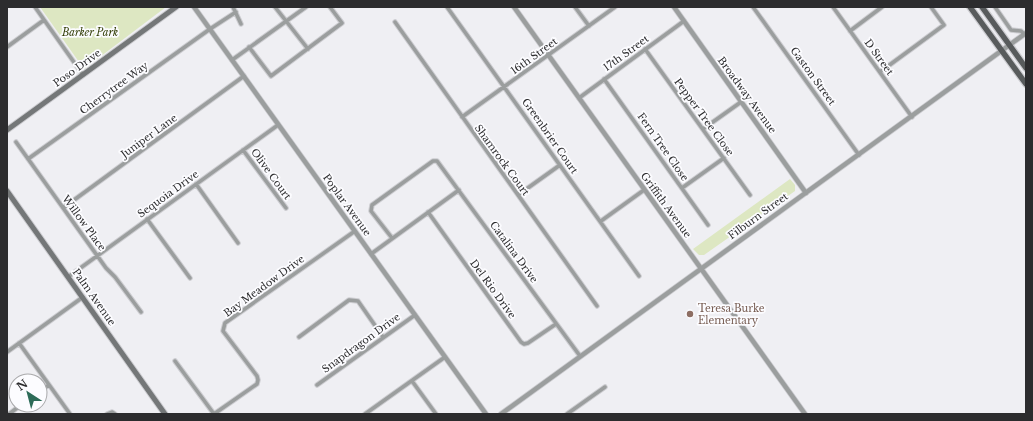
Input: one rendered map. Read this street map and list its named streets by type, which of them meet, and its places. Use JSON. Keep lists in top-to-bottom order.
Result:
{
  "streets": {
    "main road": ["Poso Drive", "Palm Avenue"],
    "street": [
      "17th Street",
      "16th Street",
      "D Street",
      "Gaston Street",
      "Cherrytree Way",
      "Broadway Avenue",
      "Pepper Tree Close",
      "Juniper Lane",
      "Greenbrier Court",
      "Fern Tree Close",
      "Shamrock Court",
      "Olive Court",
      "Sequoia Drive",
      "Poplar Avenue",
      "Griffith Avenue",
      "Filburn Street",
      "Willow Place",
      "Catalina Drive",
      "Bay Meadow Drive",
      "Del Rio Drive",
      "Snapdragon Drive"
    ]
  },
  "crossings": [
    ["17th Street", "Broadway Avenue"],
    ["17th Street", "Pepper Tree Close"],
    ["17th Street", "Fern Tree Close"],
    ["17th Street", "Griffith Avenue"],
    ["16th Street", "Greenbrier Court"],
    ["16th Street", "Shamrock Court"],
    ["16th Street", "Griffith Avenue"],
    ["D Street", "Filburn Street"],
    ["Gaston Street", "Filburn Street"],
    ["Cherrytree Way", "Poplar Avenue"],
    ["Cherrytree Way", "Willow Place"],
    ["Broadway Avenue", "Filburn Street"],
    ["Juniper Lane", "Poplar Avenue"],
    ["Juniper Lane", "Willow Place"],
    ["Olive Court", "Sequoia Drive"],
    ["Sequoia Drive", "Poplar Avenue"],
    ["Sequoia Drive", "Willow Place"],
    ["Sequoia Drive", "Palm Avenue"],
    ["Poplar Avenue", "Bay Meadow Drive"],
    ["Poplar Avenue", "Snapdragon Drive"],
    ["Griffith Avenue", "Filburn Street"],
    ["Filburn Street", "Catalina Drive"],
    ["Catalina Drive", "Del Rio Drive"]
  ],
  "parks": ["Barker Park"],
  "places": ["Teresa Burke Elementary"],
  "north": "top left"
}
